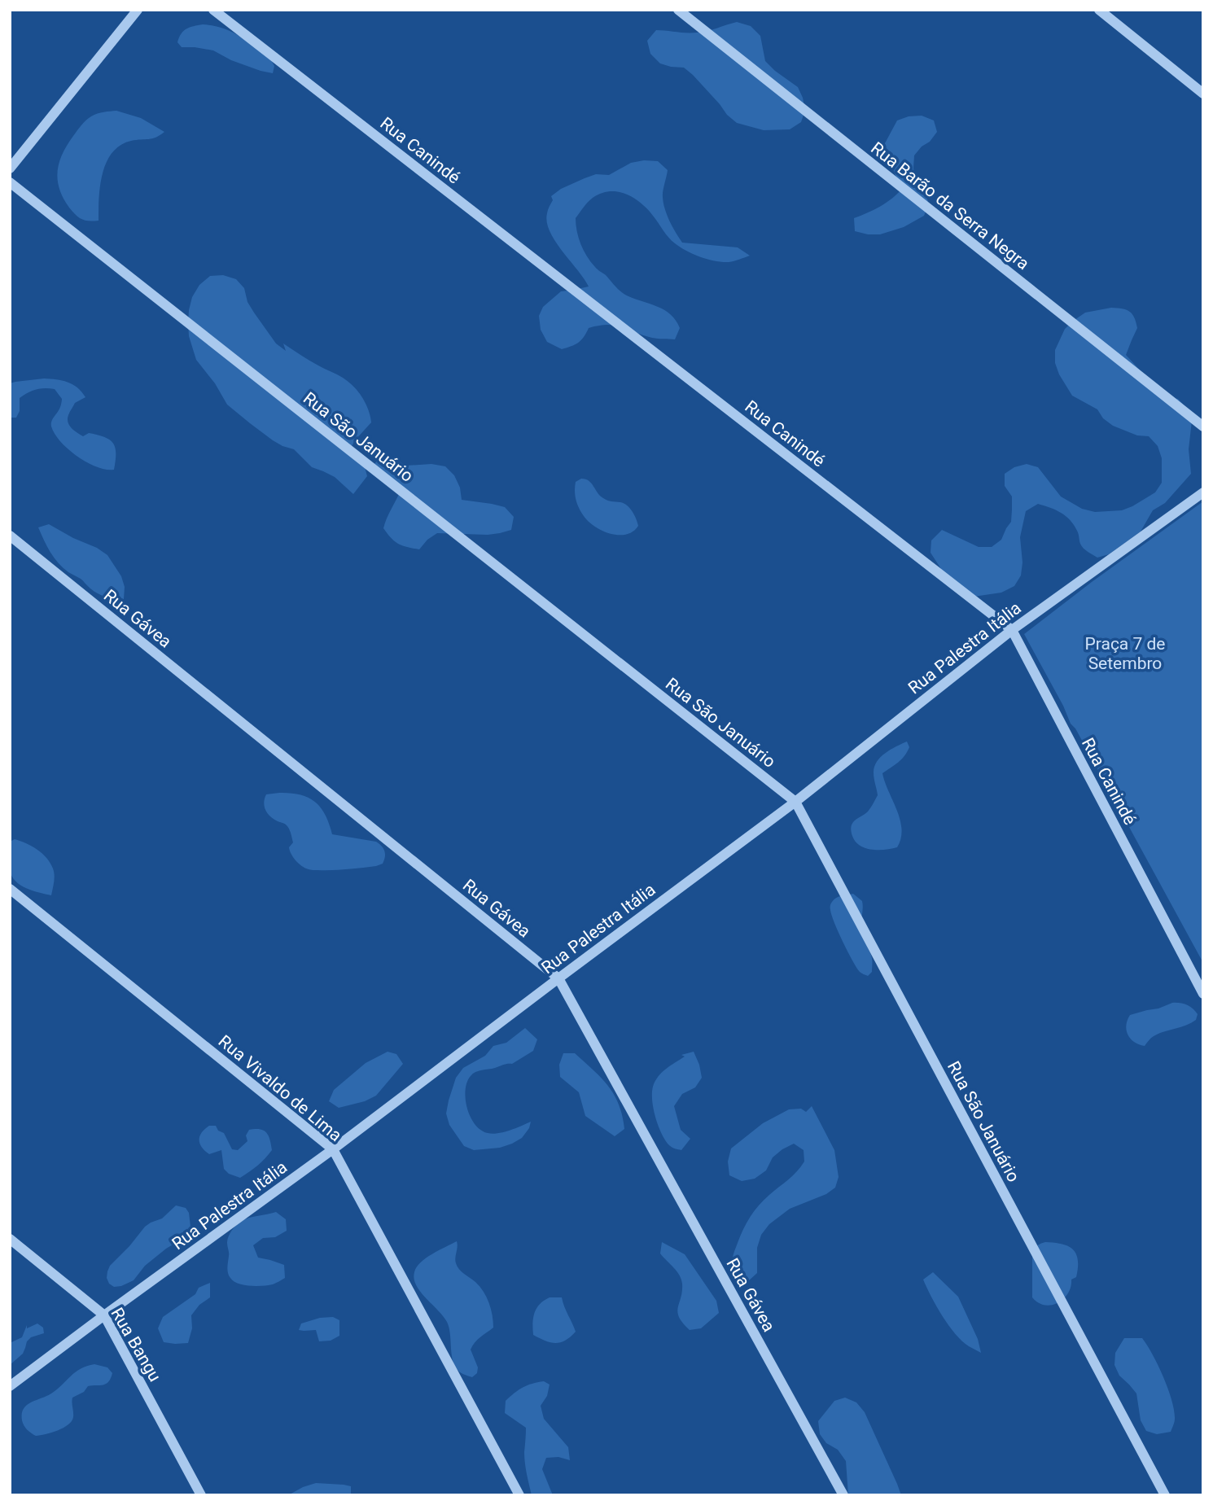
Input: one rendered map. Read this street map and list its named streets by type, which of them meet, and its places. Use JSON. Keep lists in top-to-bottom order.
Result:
{
  "streets": {
    "street": [
      "Rua Canindé",
      "Rua Barão da Serra Negra",
      "Rua São Januário",
      "Rua Gávea",
      "Rua Palestra Itália",
      "Rua Vivaldo de Lima",
      "Rua Bangu"
    ]
  },
  "crossings": [
    ["Rua Canindé", "Rua Palestra Itália"],
    ["Rua São Januário", "Rua Palestra Itália"],
    ["Rua Gávea", "Rua Palestra Itália"],
    ["Rua Palestra Itália", "Rua Vivaldo de Lima"],
    ["Rua Palestra Itália", "Rua Bangu"]
  ],
  "parks": ["Praça 7 de Setembro"]
}
